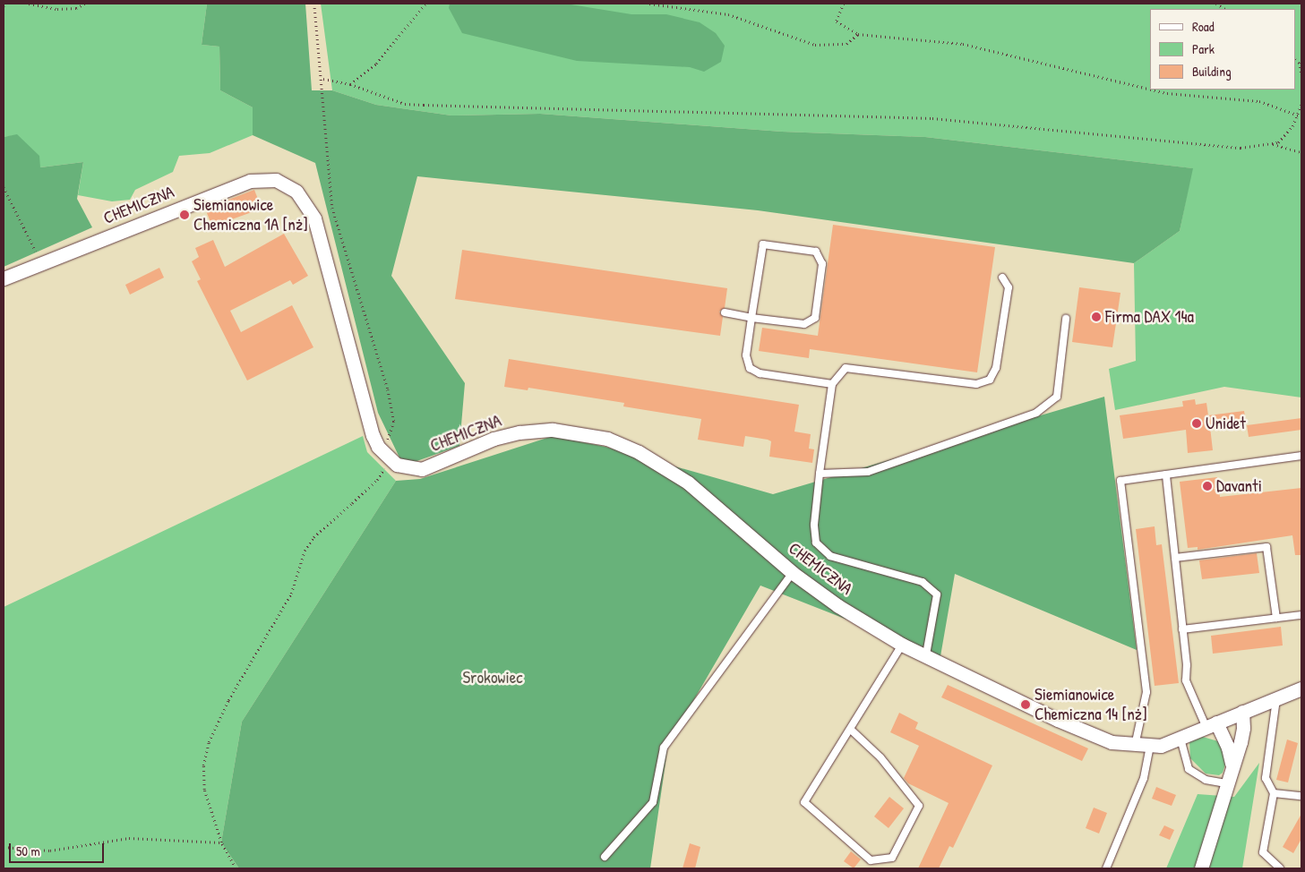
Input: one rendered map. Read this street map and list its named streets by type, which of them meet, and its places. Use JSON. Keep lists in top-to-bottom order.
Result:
{
  "streets": {
    "street": ["CHEMICZNA"]
  },
  "parks": ["Srokowiec"],
  "places": [
    "Siemianowice Chemiczna 1A [nż]",
    "Firma DAX 14a",
    "Unidet",
    "Davanti",
    "Siemianowice Chemiczna 14 [nż]"
  ],
  "legend": ["Road", "Park", "Building"],
  "scale_bar": "50 m"
}
